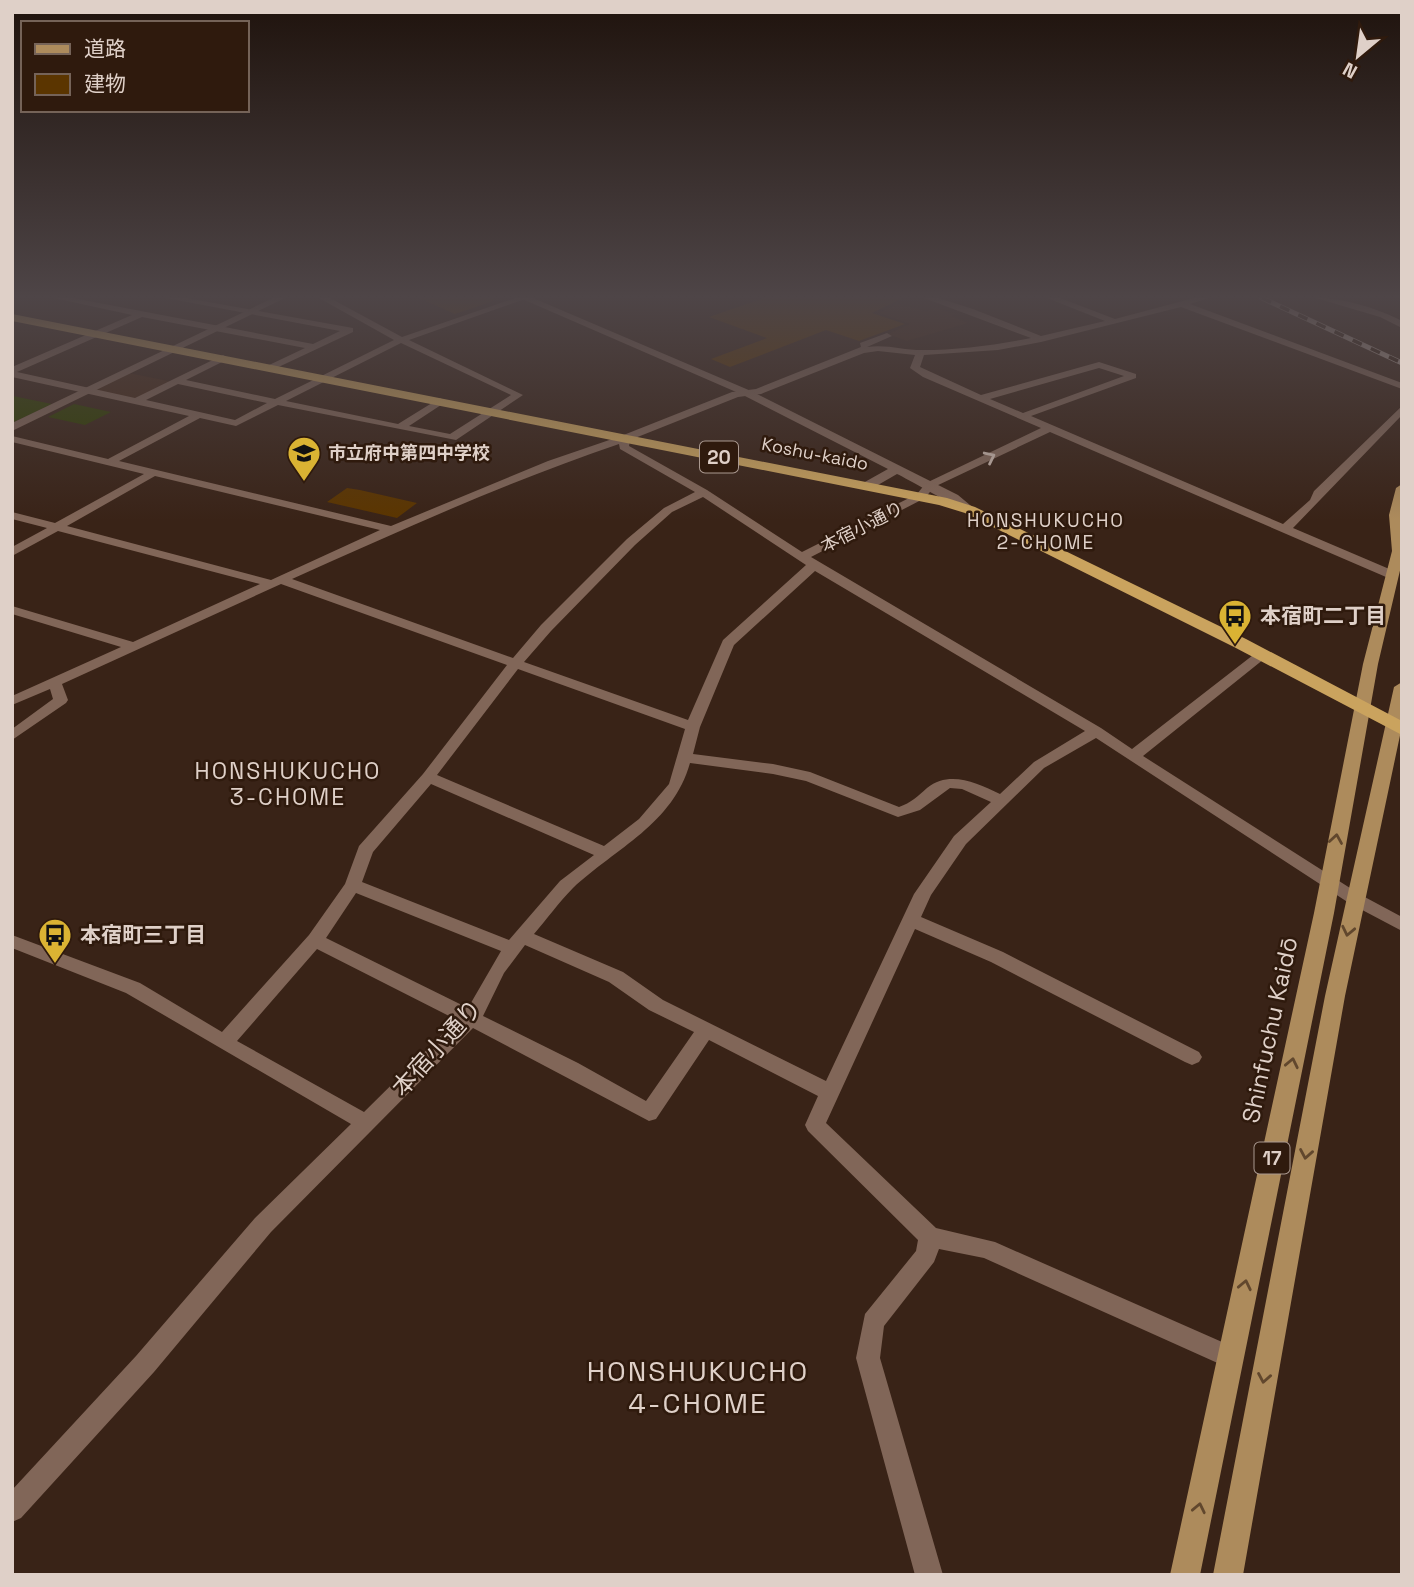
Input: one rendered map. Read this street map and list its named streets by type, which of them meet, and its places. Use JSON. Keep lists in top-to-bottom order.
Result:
{
  "streets": {
    "highway": ["Koshu-kaido", "20"],
    "main road": ["Shinfuchu Kaidō", "17"],
    "street": ["本宿小通り"]
  },
  "crossings": [
    ["Koshu-kaido", "本宿小通り"],
    ["Koshu-kaido", "Shinfuchu Kaidō"],
    ["Koshu-kaido", "17"]
  ],
  "districts": ["HONSHUKUCHO 2-CHOME", "HONSHUKUCHO 3-CHOME", "HONSHUKUCHO 4-CHOME"],
  "places": {
    "school or university": ["市立府中第四中学校"],
    "bus stop": ["本宿町二丁目", "本宿町三丁目"]
  },
  "legend": ["道路", "建物"],
  "north": "bottom left"
}
